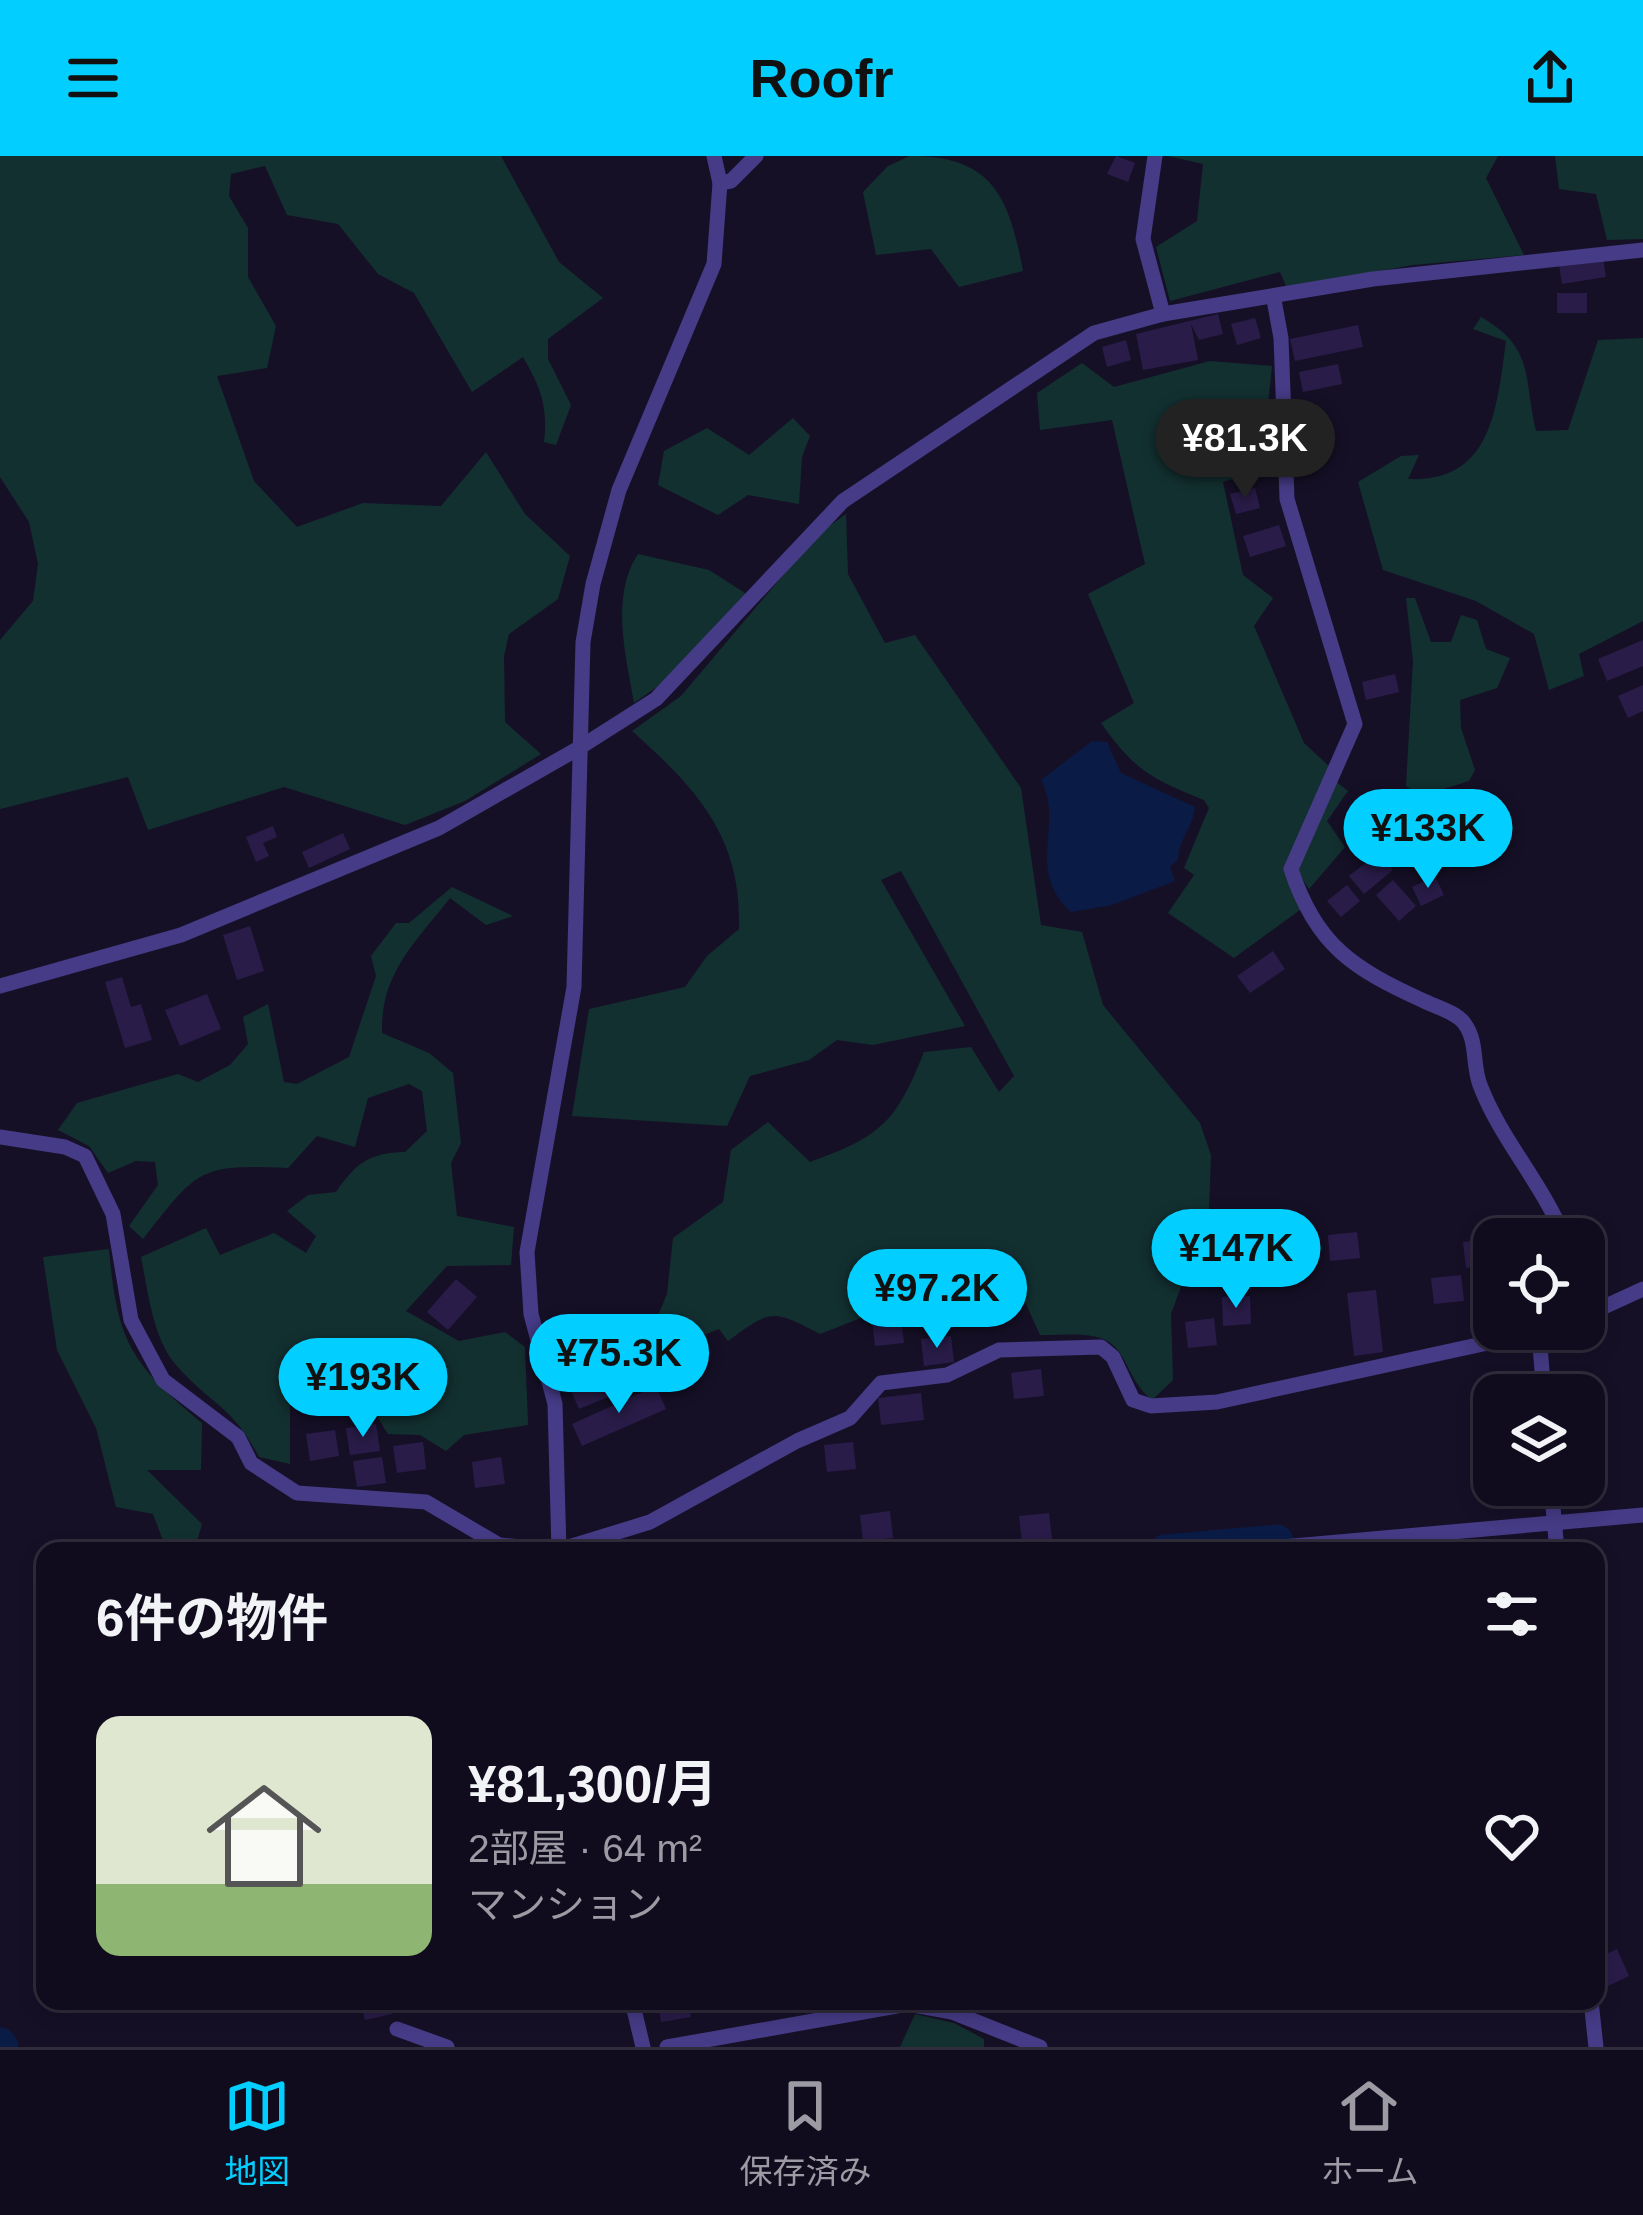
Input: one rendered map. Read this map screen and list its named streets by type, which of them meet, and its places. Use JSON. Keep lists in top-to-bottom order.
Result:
{
  "page": {
    "header": "Roofr",
    "price": [
      "¥81.3K",
      "¥133K",
      "¥147K",
      "¥97.2K",
      "¥75.3K",
      "¥193K"
    ],
    "heading": "6件の物件",
    "list": [
      {
        "name": "¥81,300/月",
        "note": "2部屋 · 64 m² · マンション"
      }
    ],
    "tabs": ["地図", "保存済み", "ホーム"]
  }
}
